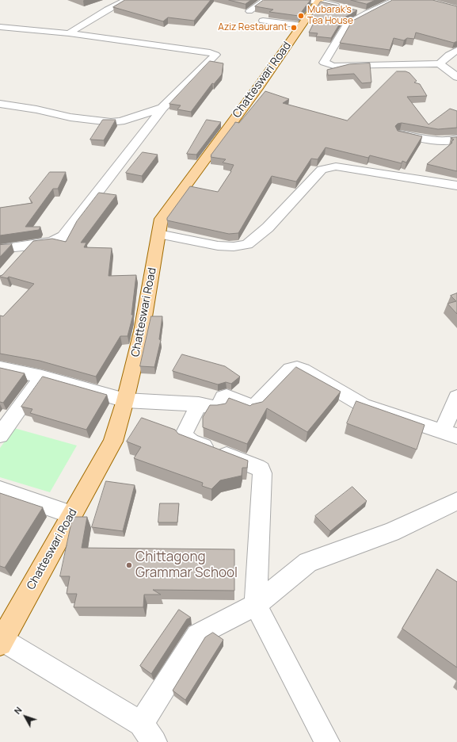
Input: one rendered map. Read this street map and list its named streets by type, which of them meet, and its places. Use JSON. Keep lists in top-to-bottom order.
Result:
{
  "streets": {
    "main road": ["Chatteswari Road"]
  },
  "places": ["Mubarak’s Tea House", "Aziz Restaurant", "Chittagong Grammar School"],
  "north": "top left"
}
